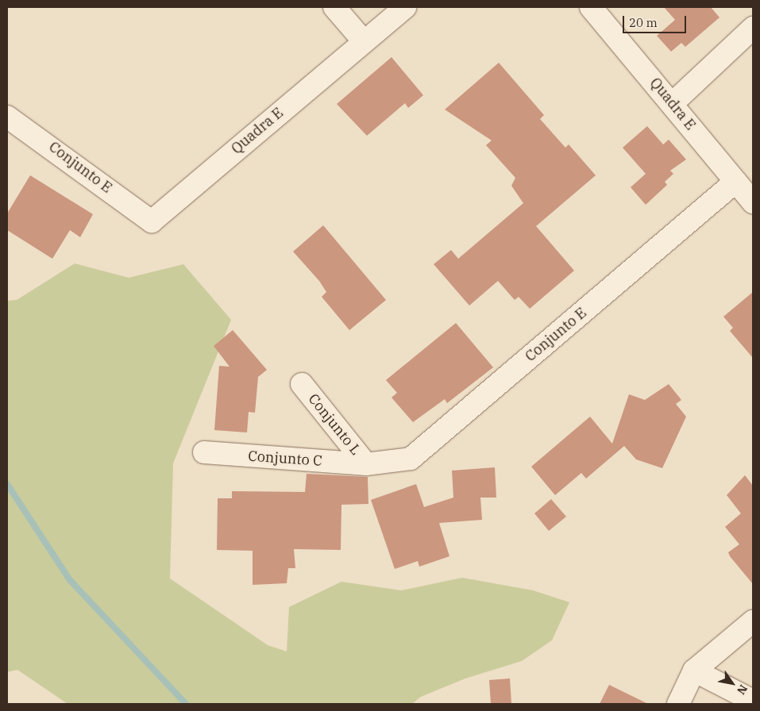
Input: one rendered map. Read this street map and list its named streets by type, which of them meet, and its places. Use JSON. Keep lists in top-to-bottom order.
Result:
{
  "streets": {
    "street": [
      "Quadra E",
      "Conjunto E",
      "Conjunto L",
      "Conjunto C"
    ]
  },
  "crossings": [
    ["Quadra E", "Conjunto E"],
    ["Conjunto E", "Conjunto L"],
    ["Conjunto E", "Conjunto C"],
    ["Conjunto L", "Conjunto C"]
  ],
  "scale_bar": "20 m",
  "north": "bottom right"
}
